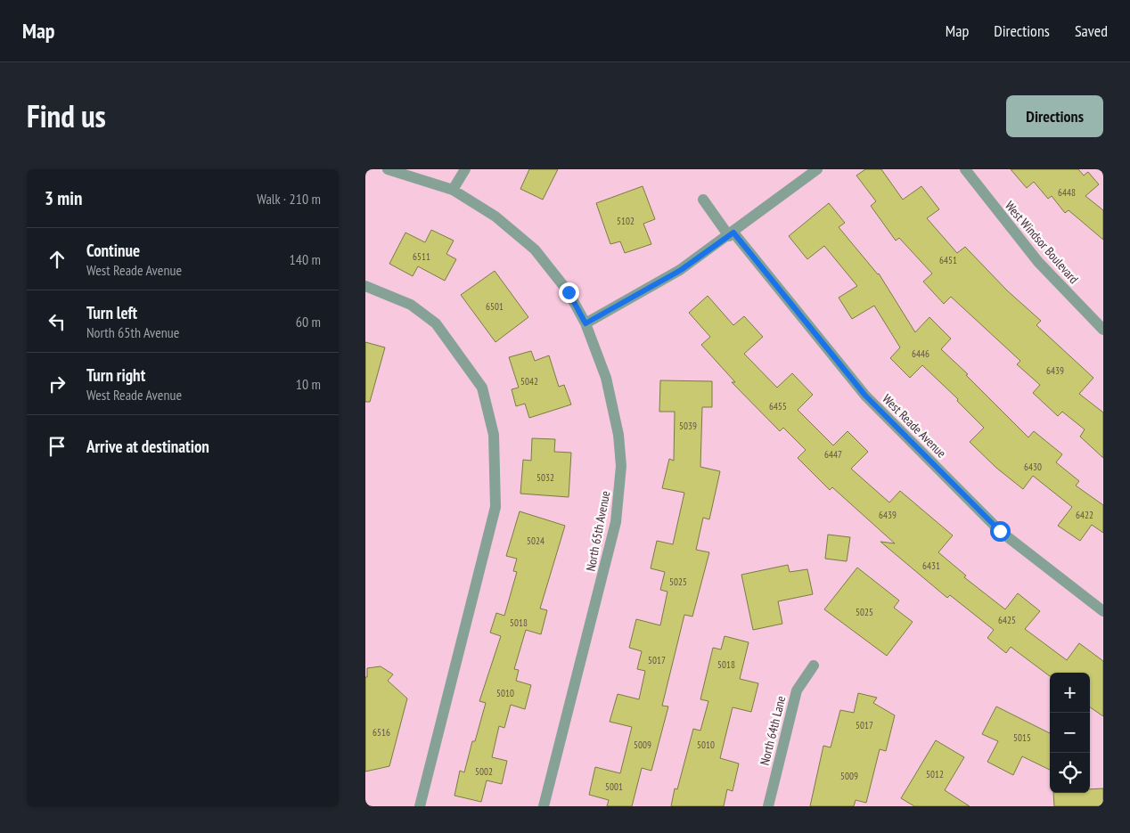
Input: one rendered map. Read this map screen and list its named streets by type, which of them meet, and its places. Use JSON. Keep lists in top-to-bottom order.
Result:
{
  "streets": {
    "street": [
      "West Windsor Boulevard",
      "West Reade Avenue",
      "North 65th Avenue",
      "North 64th Lane"
    ]
  },
  "house_numbers": [
    "6448",
    "5102",
    "6511",
    "6451",
    "6501",
    "6446",
    "6439",
    "5042",
    "6455",
    "5039",
    "6447",
    "6430",
    "5032",
    "6439",
    "6422",
    "5024",
    "6431",
    "5025",
    "5025",
    "6425",
    "5018",
    "5017",
    "5018",
    "5010",
    "5017",
    "6516",
    "5015",
    "5009",
    "5010",
    "5002",
    "5012",
    "5009",
    "5001"
  ],
  "page": {
    "header": "Map",
    "nav": ["Map", "Directions", "Saved"],
    "title": "Find us",
    "buttons": "Directions",
    "heading": ["3 min", "Walk · 210 m"],
    "list": [
      ["Continue", "West Reade Avenue", "140 m"],
      ["Turn left", "North 65th Avenue", "60 m"],
      ["Turn right", "West Reade Avenue", "10 m"],
      "Arrive at destination"
    ],
    "map_buttons": ["+", "−"]
  }
}
